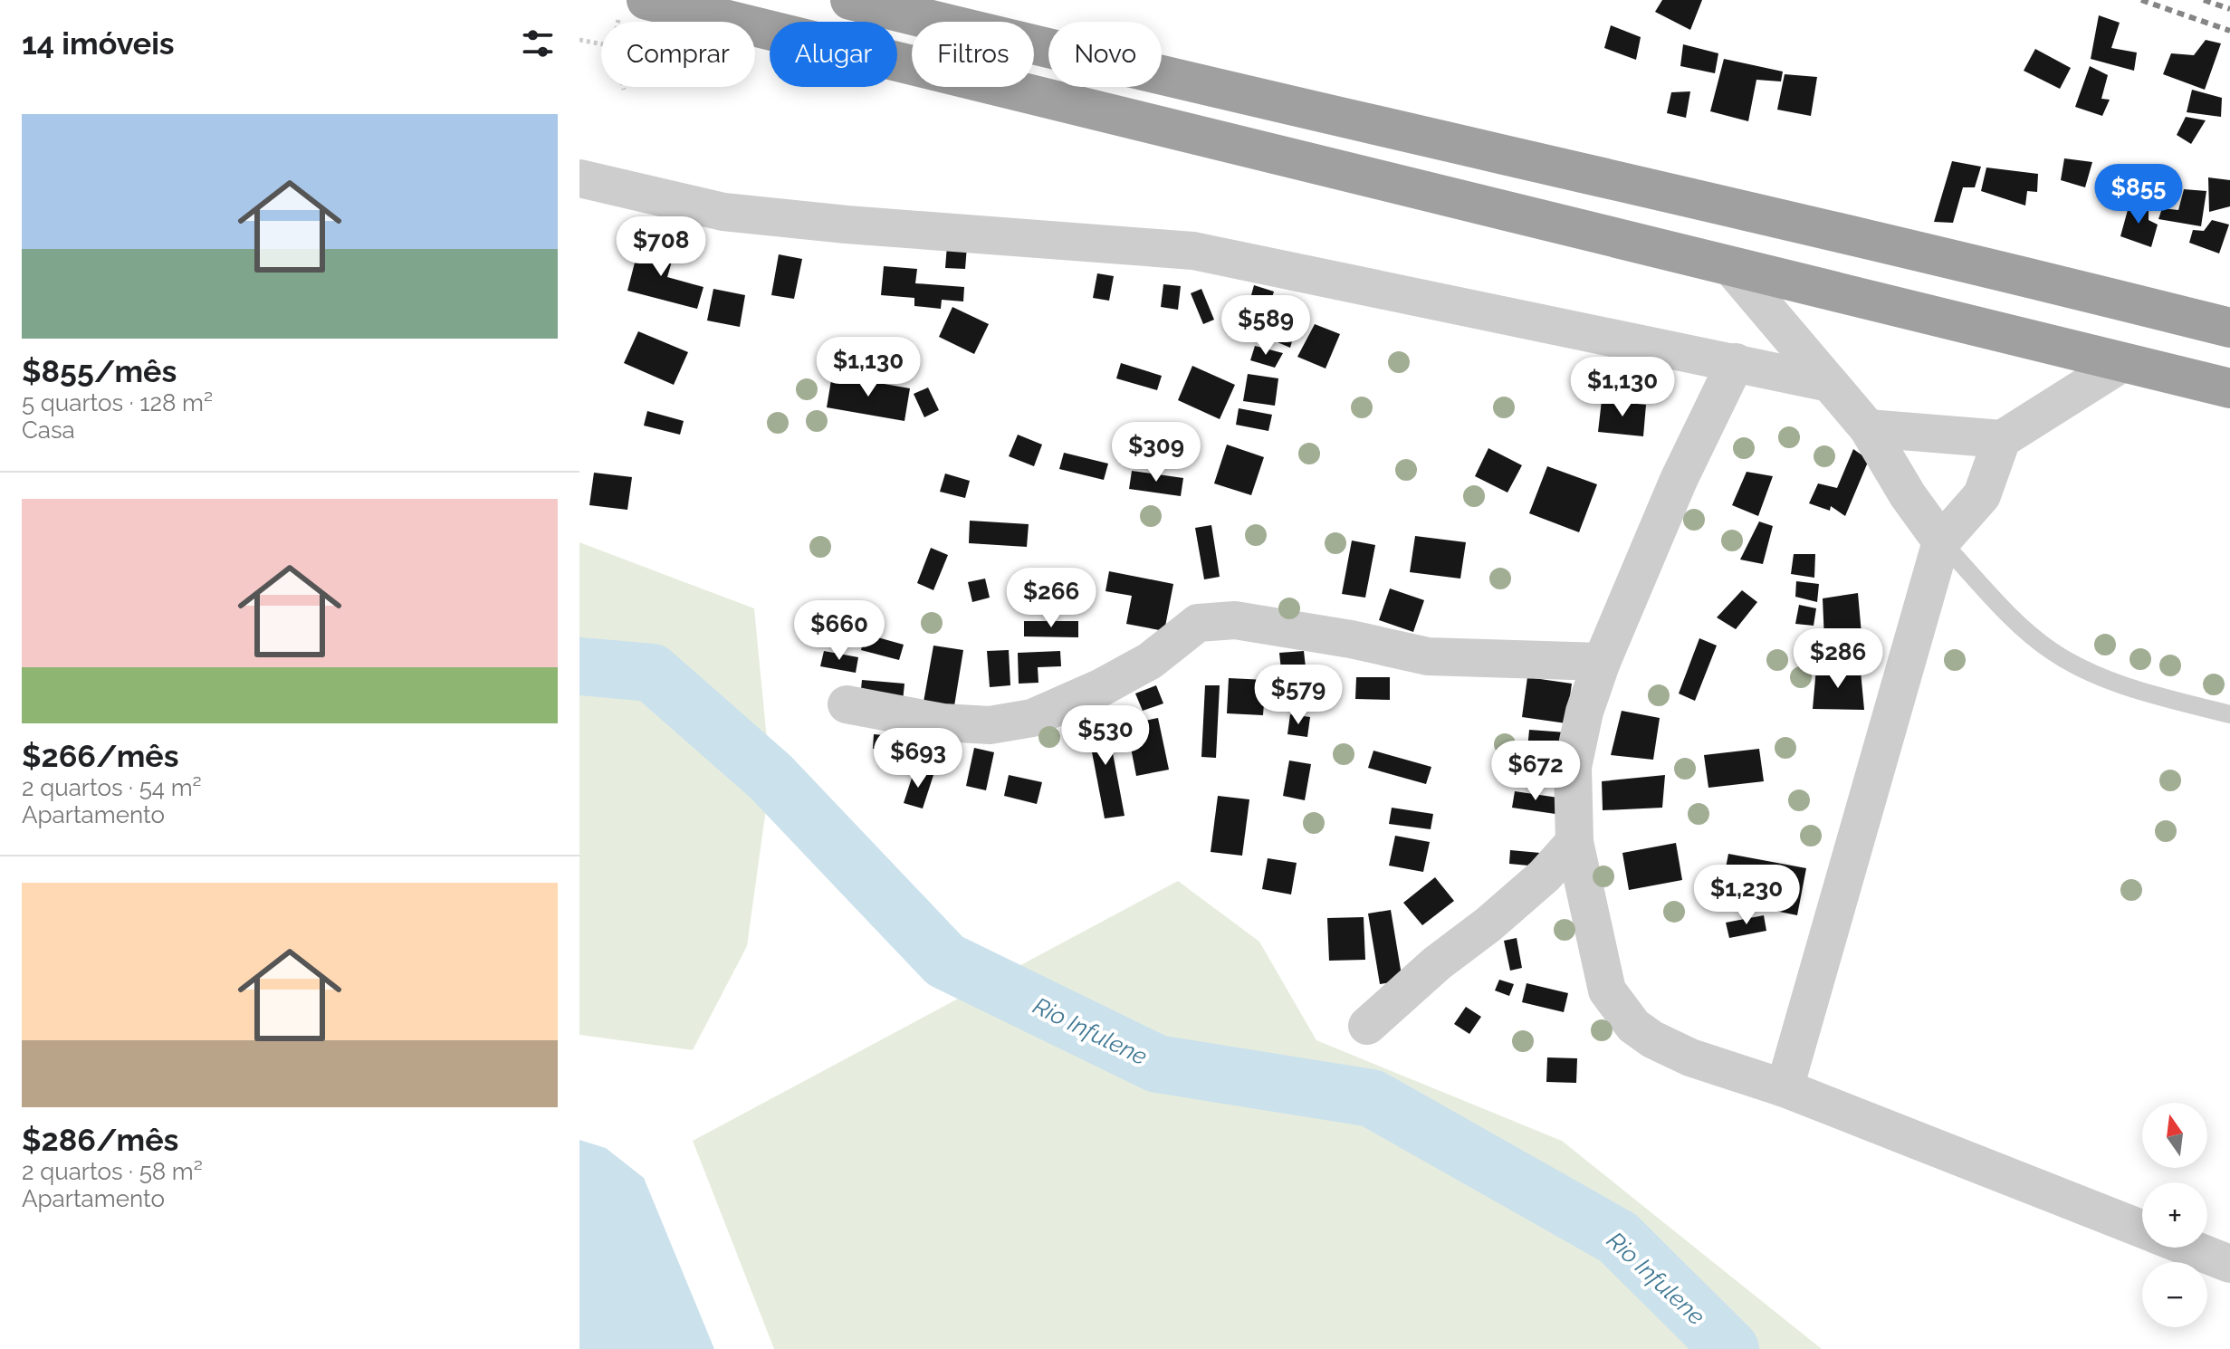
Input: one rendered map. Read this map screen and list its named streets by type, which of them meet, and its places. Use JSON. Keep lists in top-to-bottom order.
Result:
{
  "water": ["Rio Infulene"],
  "north": "top",
  "page": {
    "heading": "14 imóveis",
    "chip": [
      "Comprar",
      "Alugar",
      "Filtros",
      "Novo"
    ],
    "list": [
      {
        "name": "$855/mês",
        "note": "5 quartos · 128 m² · Casa"
      },
      {
        "name": "$266/mês",
        "note": "2 quartos · 54 m² · Apartamento"
      },
      {
        "name": "$286/mês",
        "note": "2 quartos · 58 m² · Apartamento"
      }
    ],
    "price": [
      "$855",
      "$708",
      "$589",
      "$1,130",
      "$1,130",
      "$309",
      "$266",
      "$660",
      "$286",
      "$579",
      "$530",
      "$693",
      "$672",
      "$1,230"
    ],
    "map_buttons": ["+", "−"]
  }
}
